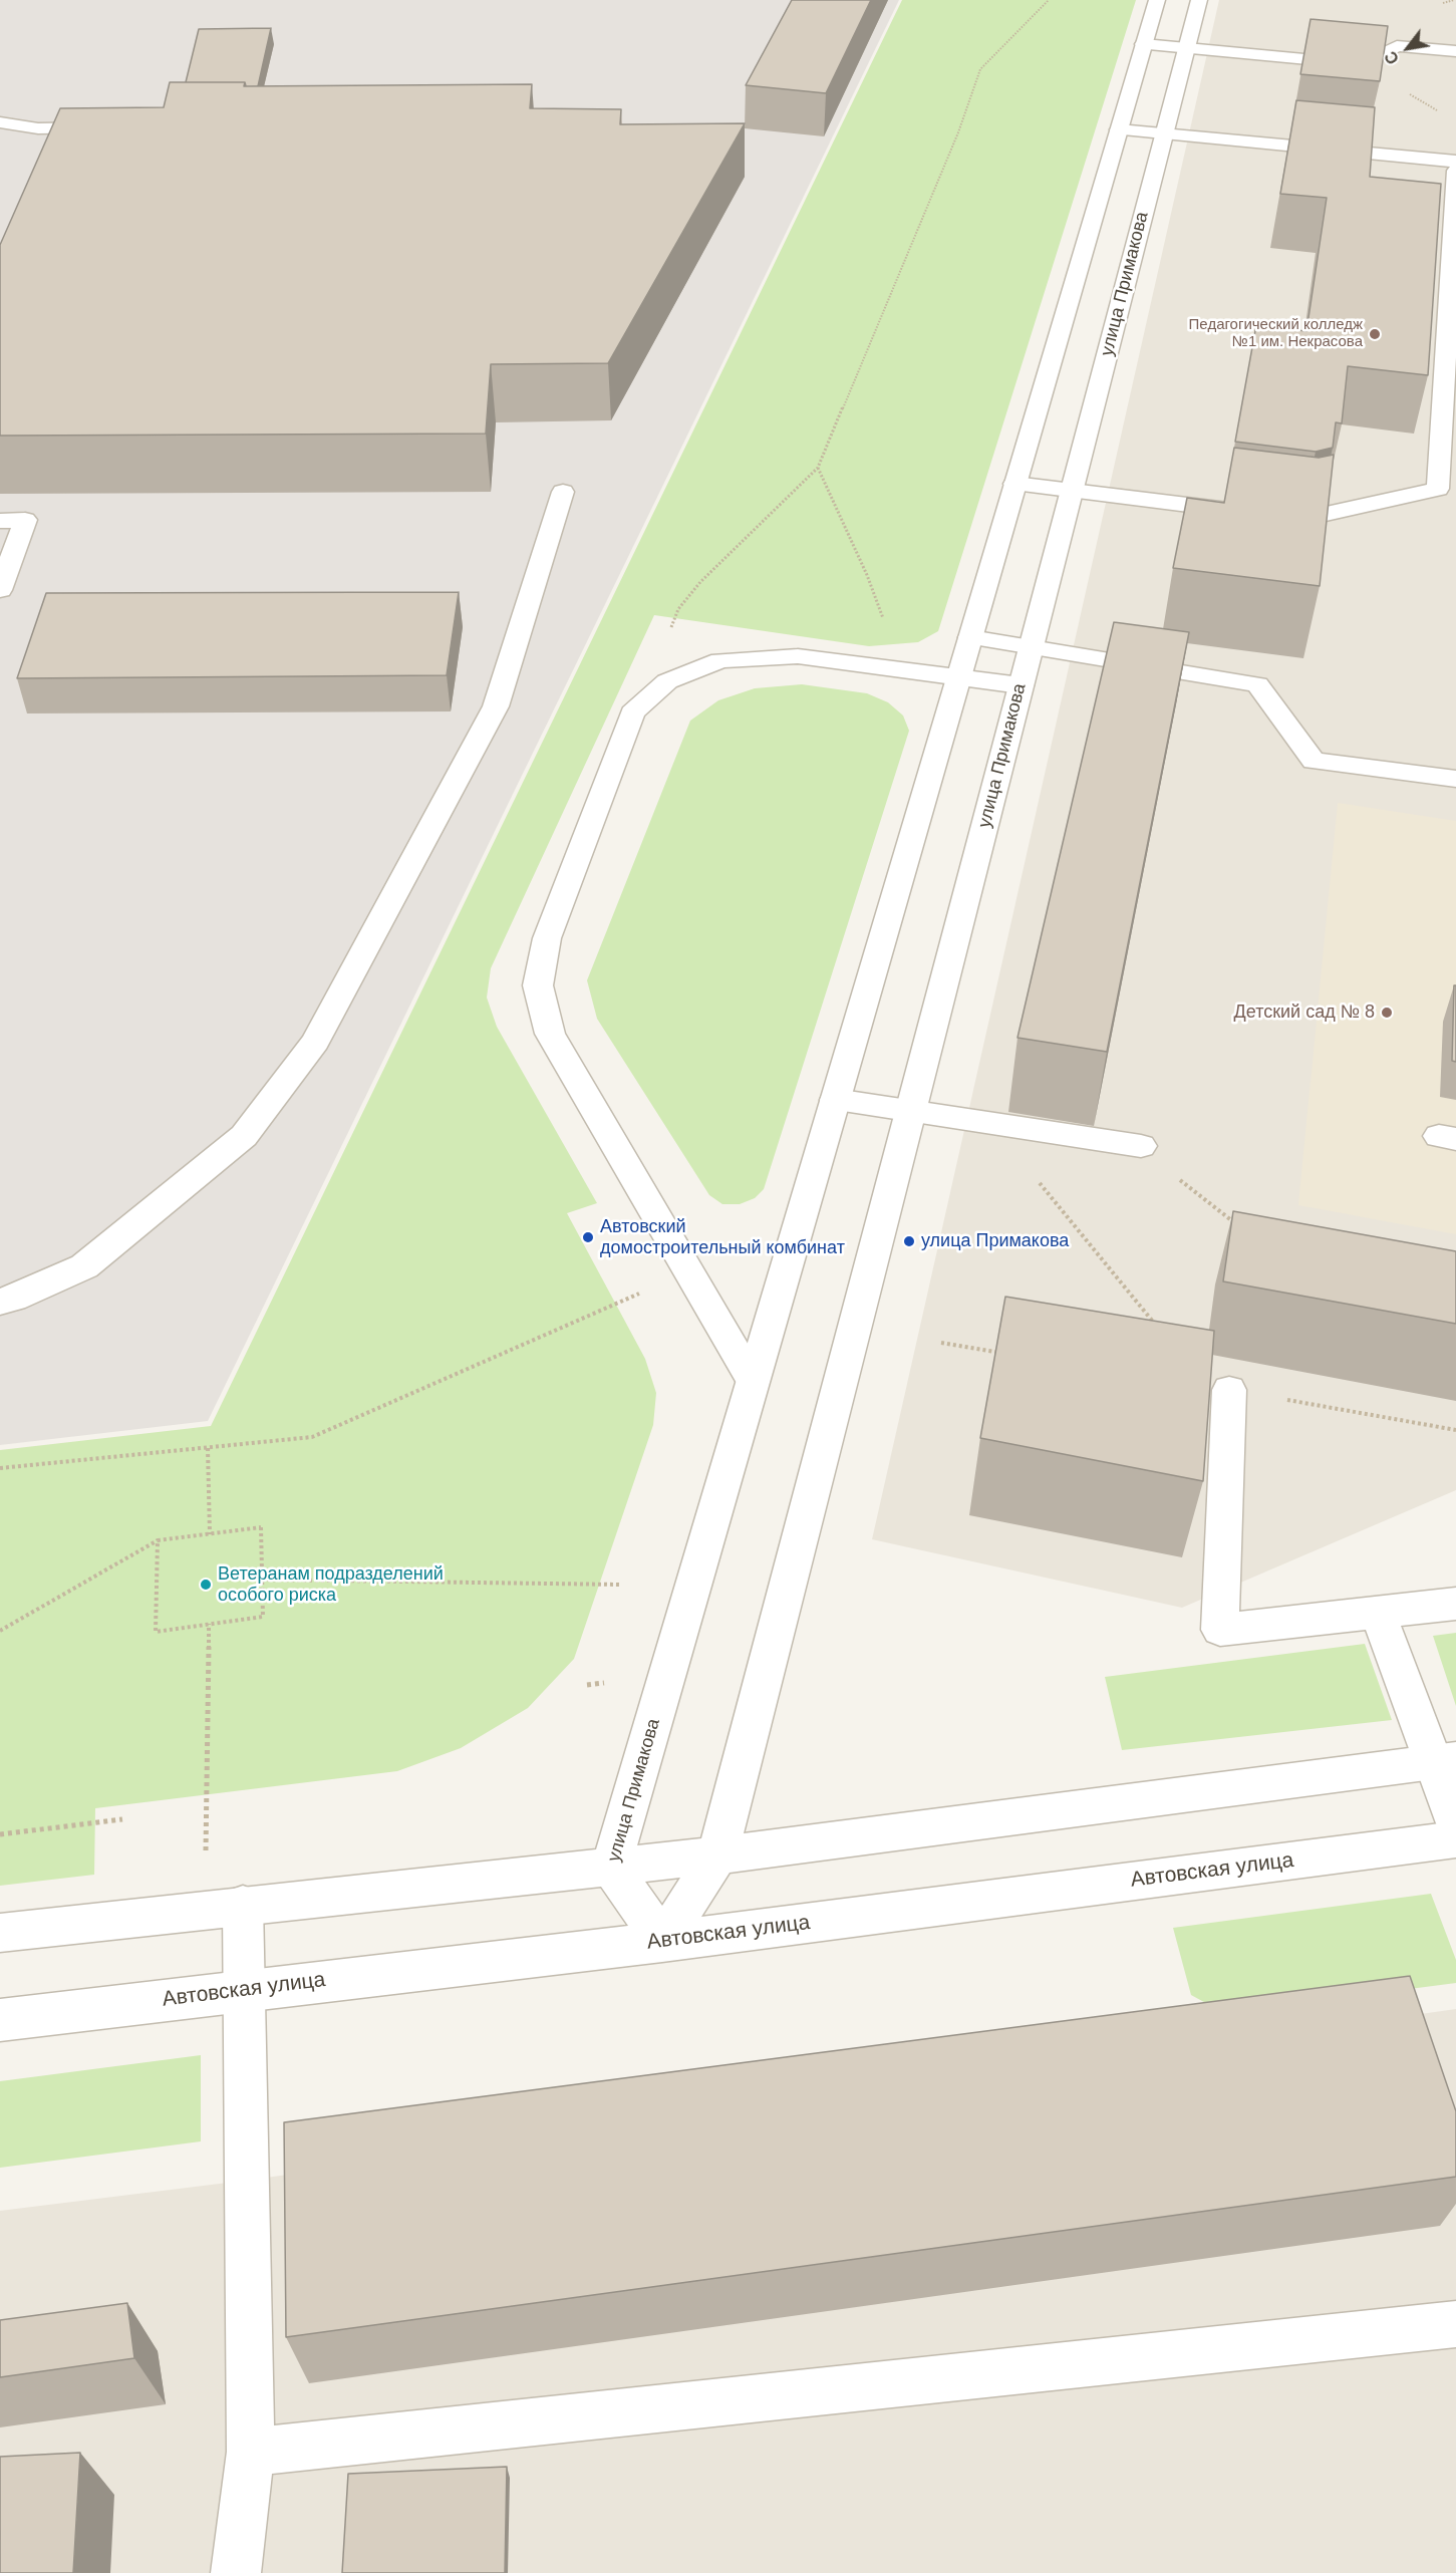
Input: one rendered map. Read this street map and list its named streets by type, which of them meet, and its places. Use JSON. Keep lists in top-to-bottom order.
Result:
{
  "streets": {
    "street": ["улица Примакова", "Автовская улица"]
  },
  "crossings": [
    ["улица Примакова", "Автовская улица"]
  ],
  "places": [
    "Педагогический колледж №1 им. Некрасова",
    "Детский сад № 8",
    "Автовский домостроительный комбинат",
    "улица Примакова",
    "Ветеранам подразделений особого риска"
  ],
  "north": "bottom left"
}
